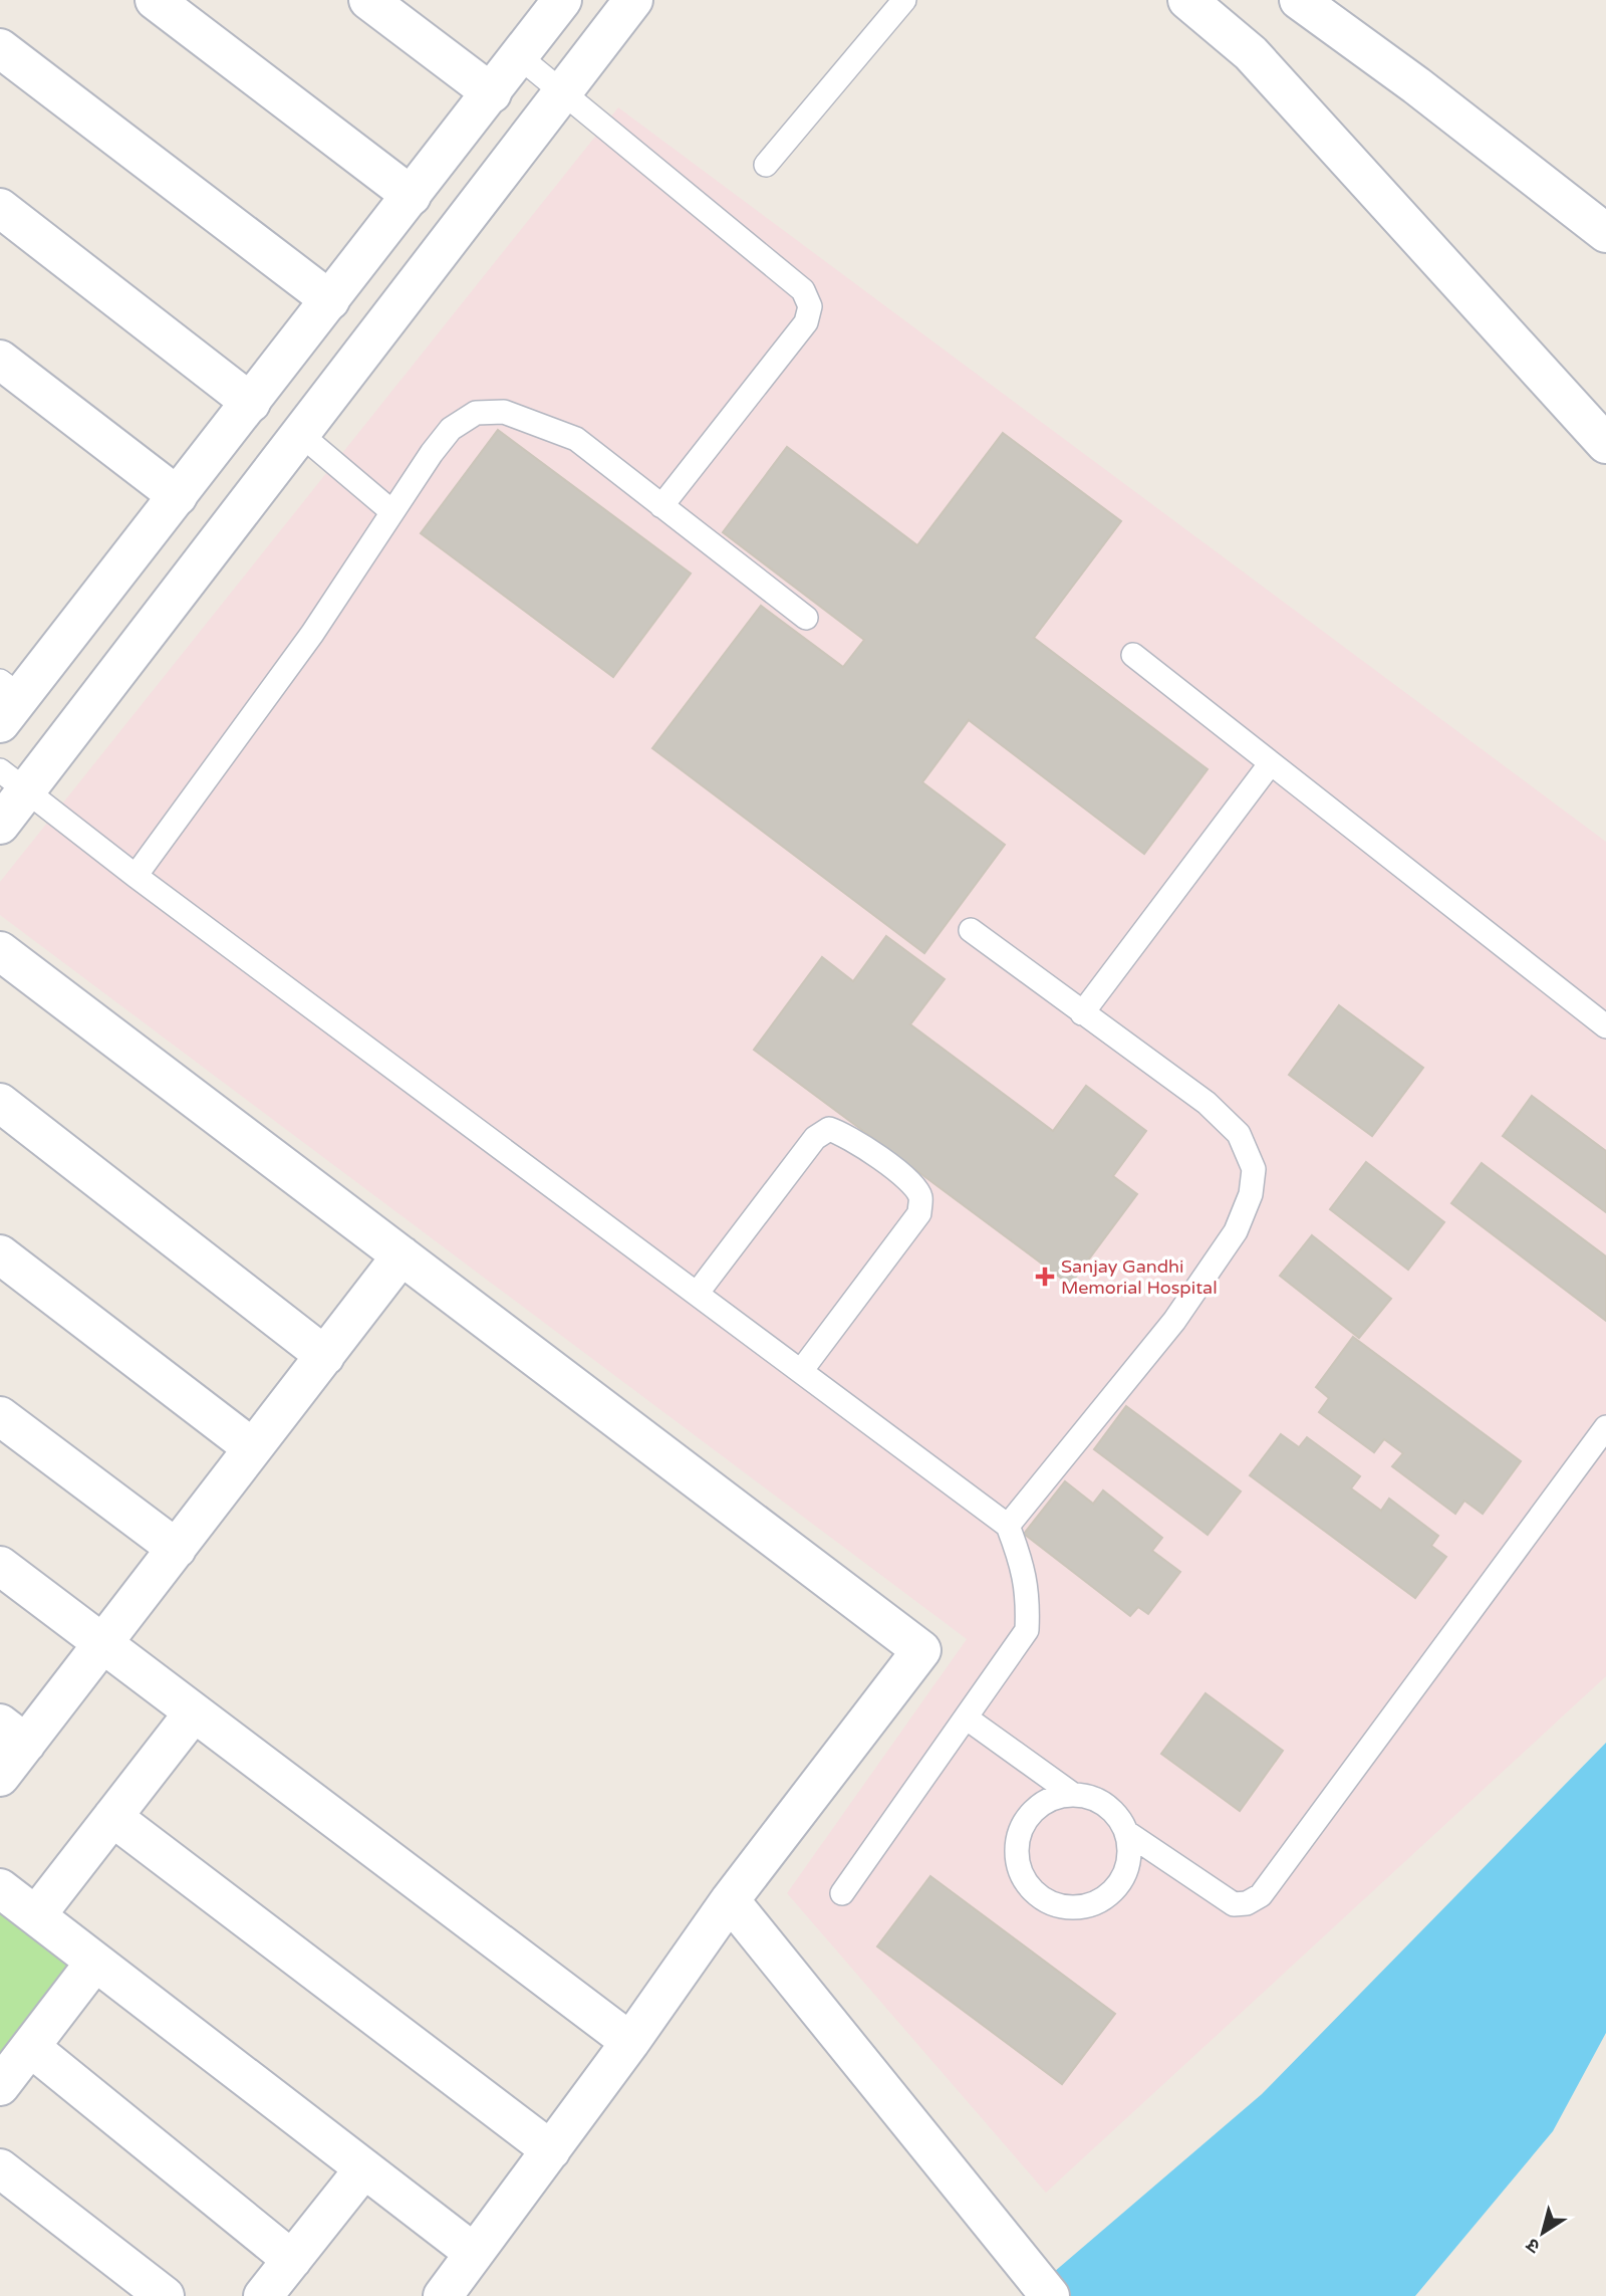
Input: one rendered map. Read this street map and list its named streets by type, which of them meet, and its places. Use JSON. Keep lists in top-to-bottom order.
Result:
{
  "places": {
    "health": ["Sanjay Gandhi Memorial Hospital"]
  },
  "north": "bottom left"
}
